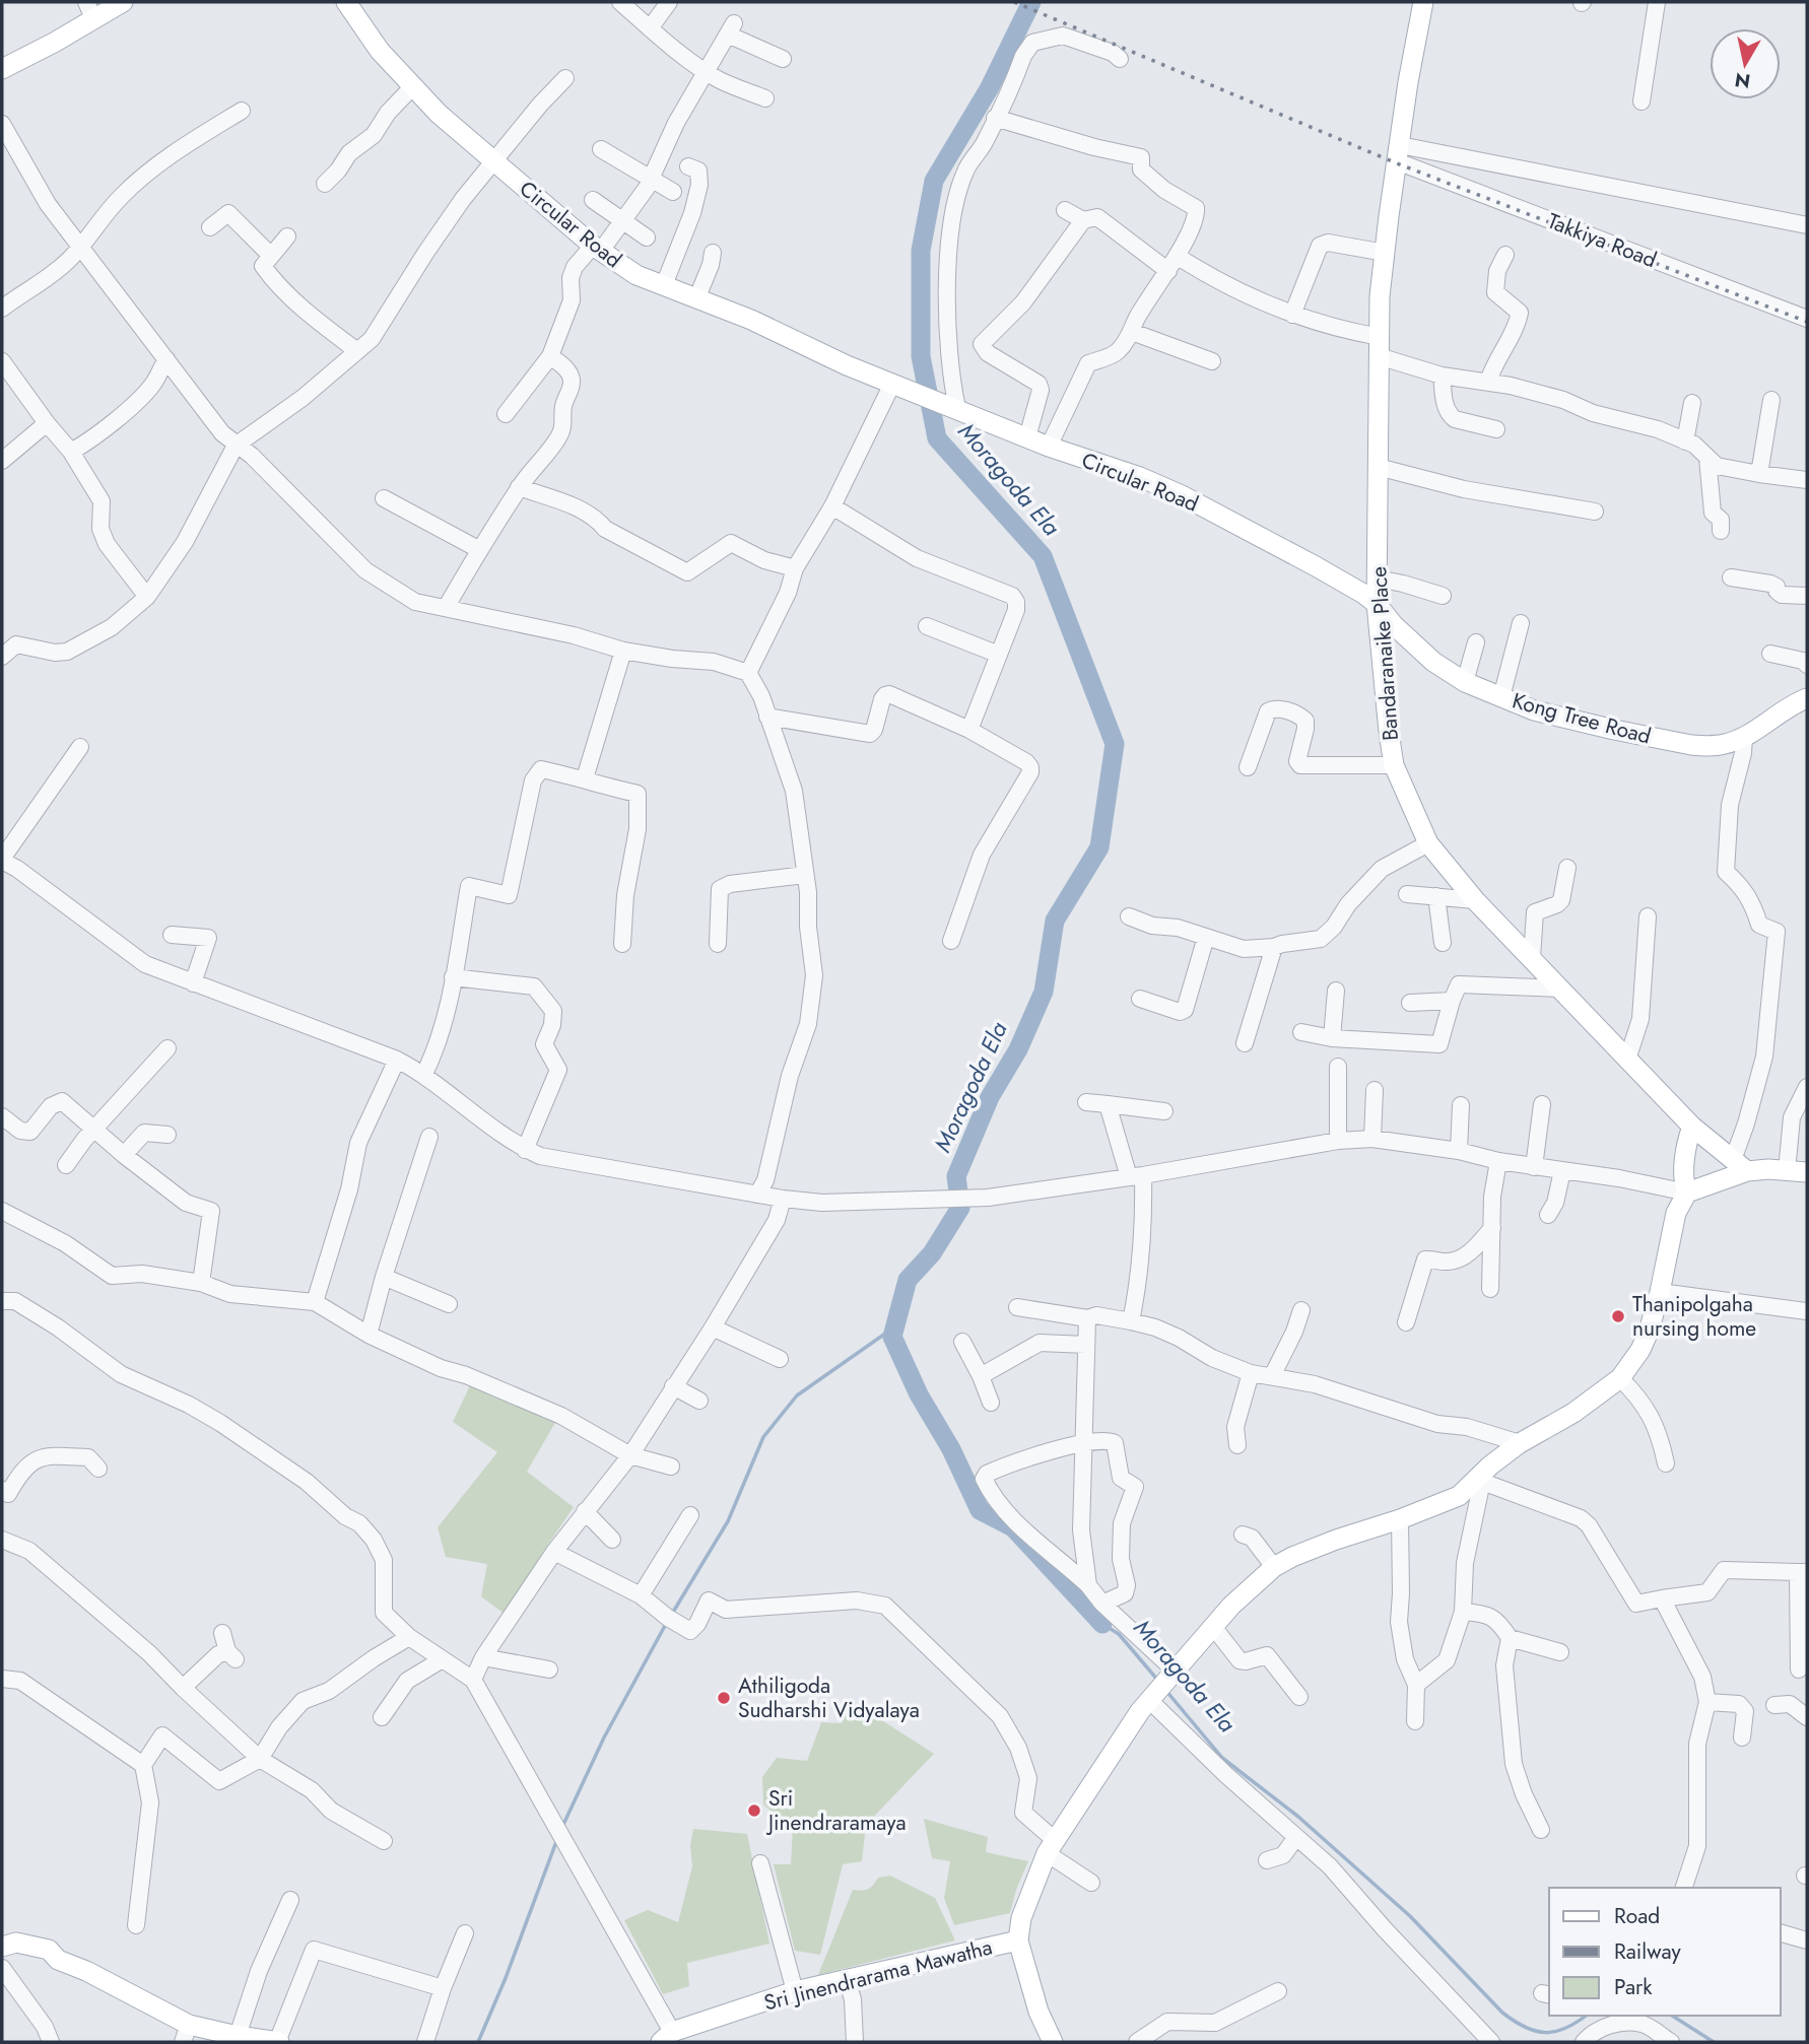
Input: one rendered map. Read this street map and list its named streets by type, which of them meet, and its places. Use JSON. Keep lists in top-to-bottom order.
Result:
{
  "streets": {
    "main road": [
      "Circular Road",
      "Bandaranaike Place",
      "Kong Tree Road",
      "Sri Jinendrarama Mawatha"
    ],
    "street": ["Takkiya Road"]
  },
  "crossings": [
    ["Circular Road", "Bandaranaike Place"],
    ["Circular Road", "Kong Tree Road"],
    ["Takkiya Road", "Bandaranaike Place"],
    ["Bandaranaike Place", "Kong Tree Road"]
  ],
  "water": ["Moragoda Ela"],
  "places": ["Thanipolgaha nursing home", "Athiligoda Sudharshi Vidyalaya", "Sri Jinendraramaya"],
  "legend": ["Road", "Railway", "Park"],
  "north": "bottom"
}
